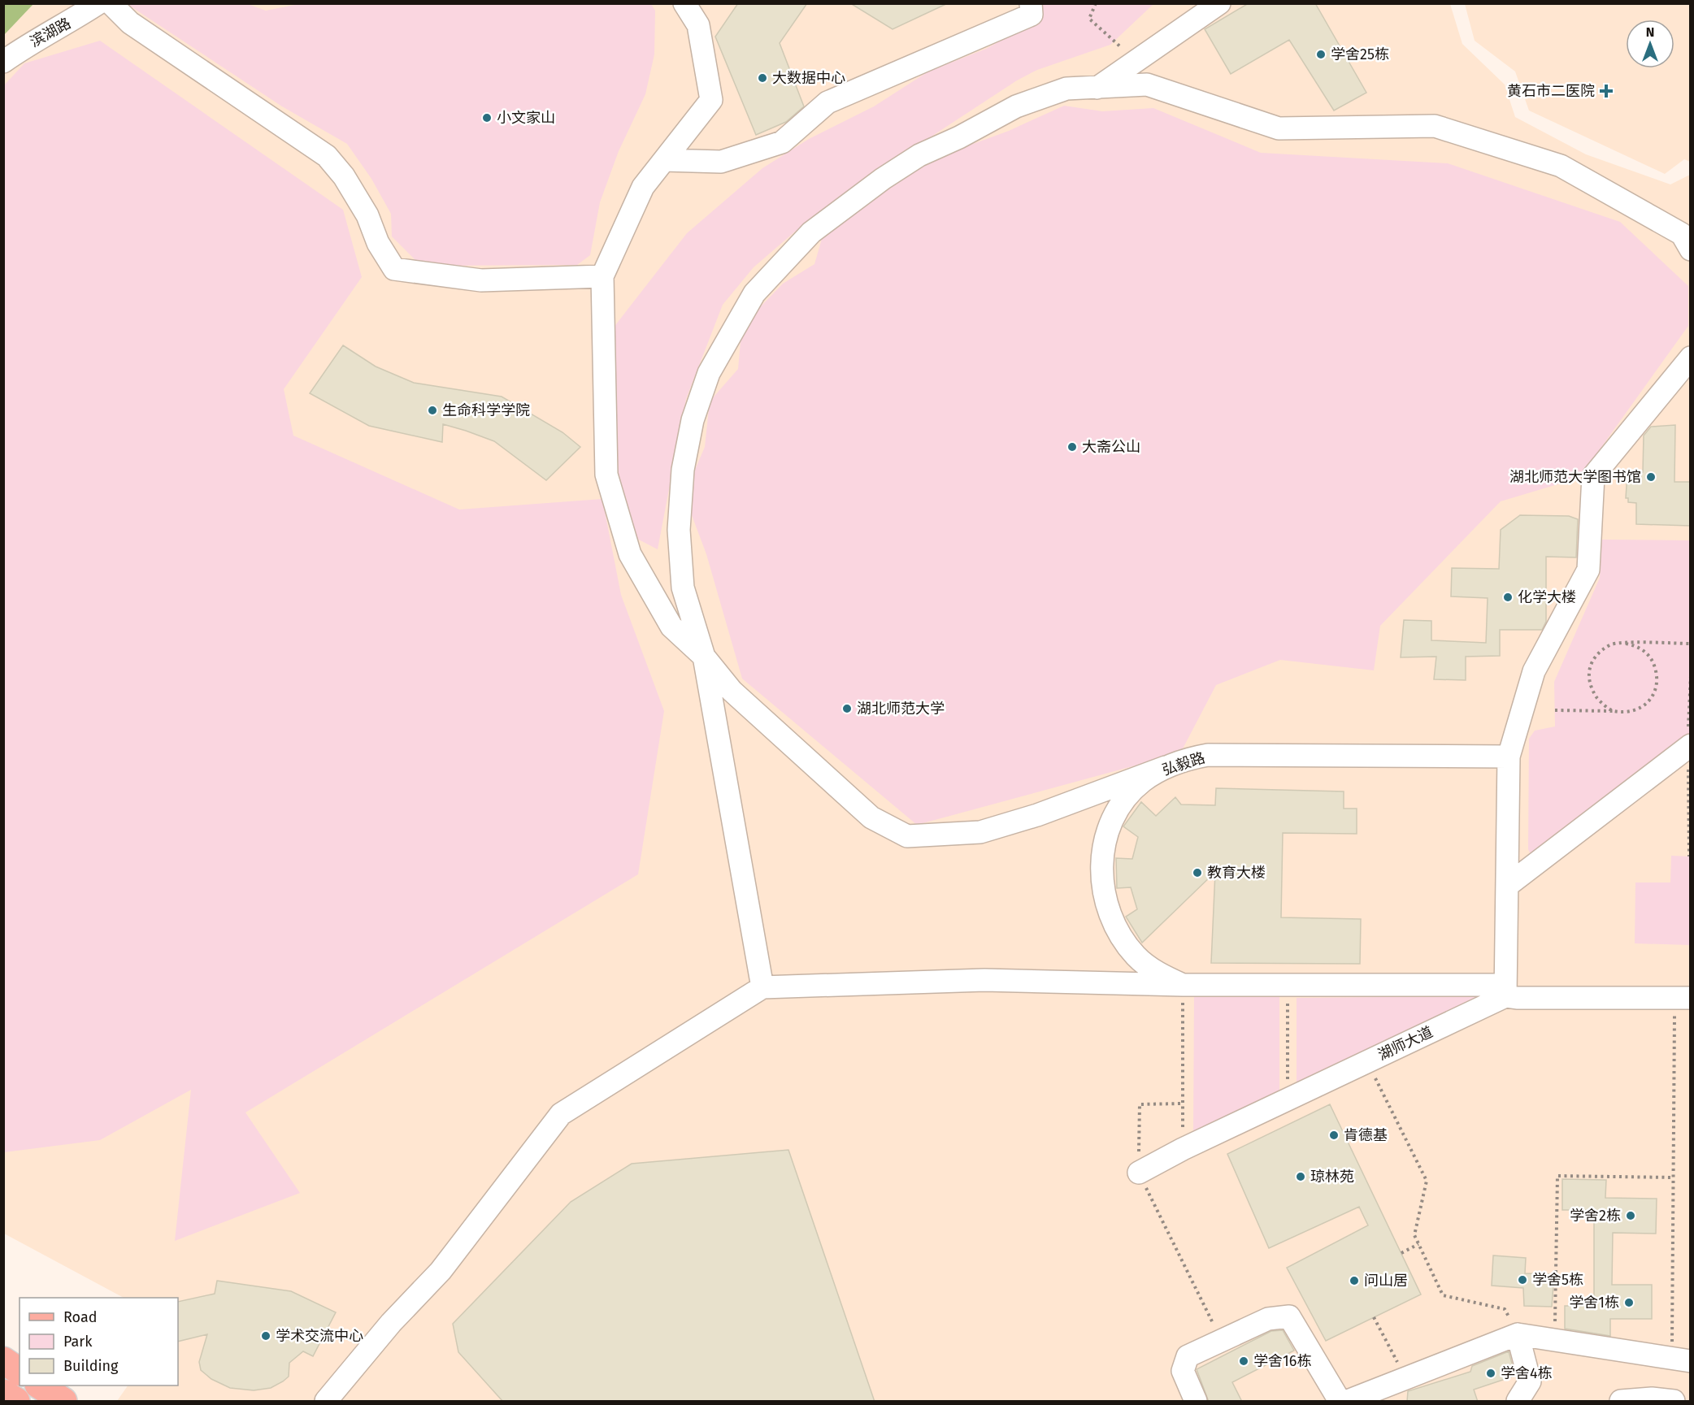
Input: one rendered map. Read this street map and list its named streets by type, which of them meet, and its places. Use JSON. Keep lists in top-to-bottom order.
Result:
{
  "streets": {
    "street": ["滨湖路", "弘毅路", "湖师大道"]
  },
  "crossings": [
    ["弘毅路", "湖师大道"]
  ],
  "places": {
    "other": [
      "学舍25栋",
      "大数据中心",
      "小文家山",
      "生命科学学院",
      "大斋公山",
      "湖北师范大学图书馆",
      "化学大楼",
      "湖北师范大学",
      "教育大楼",
      "肯德基",
      "琼林苑",
      "学舍2栋",
      "学舍5栋",
      "问山居",
      "学舍1栋",
      "学术交流中心",
      "学舍16栋",
      "学舍4栋"
    ],
    "health": ["黄石市二医院"]
  },
  "legend": ["Road", "Park", "Building"],
  "north": "top"
}
